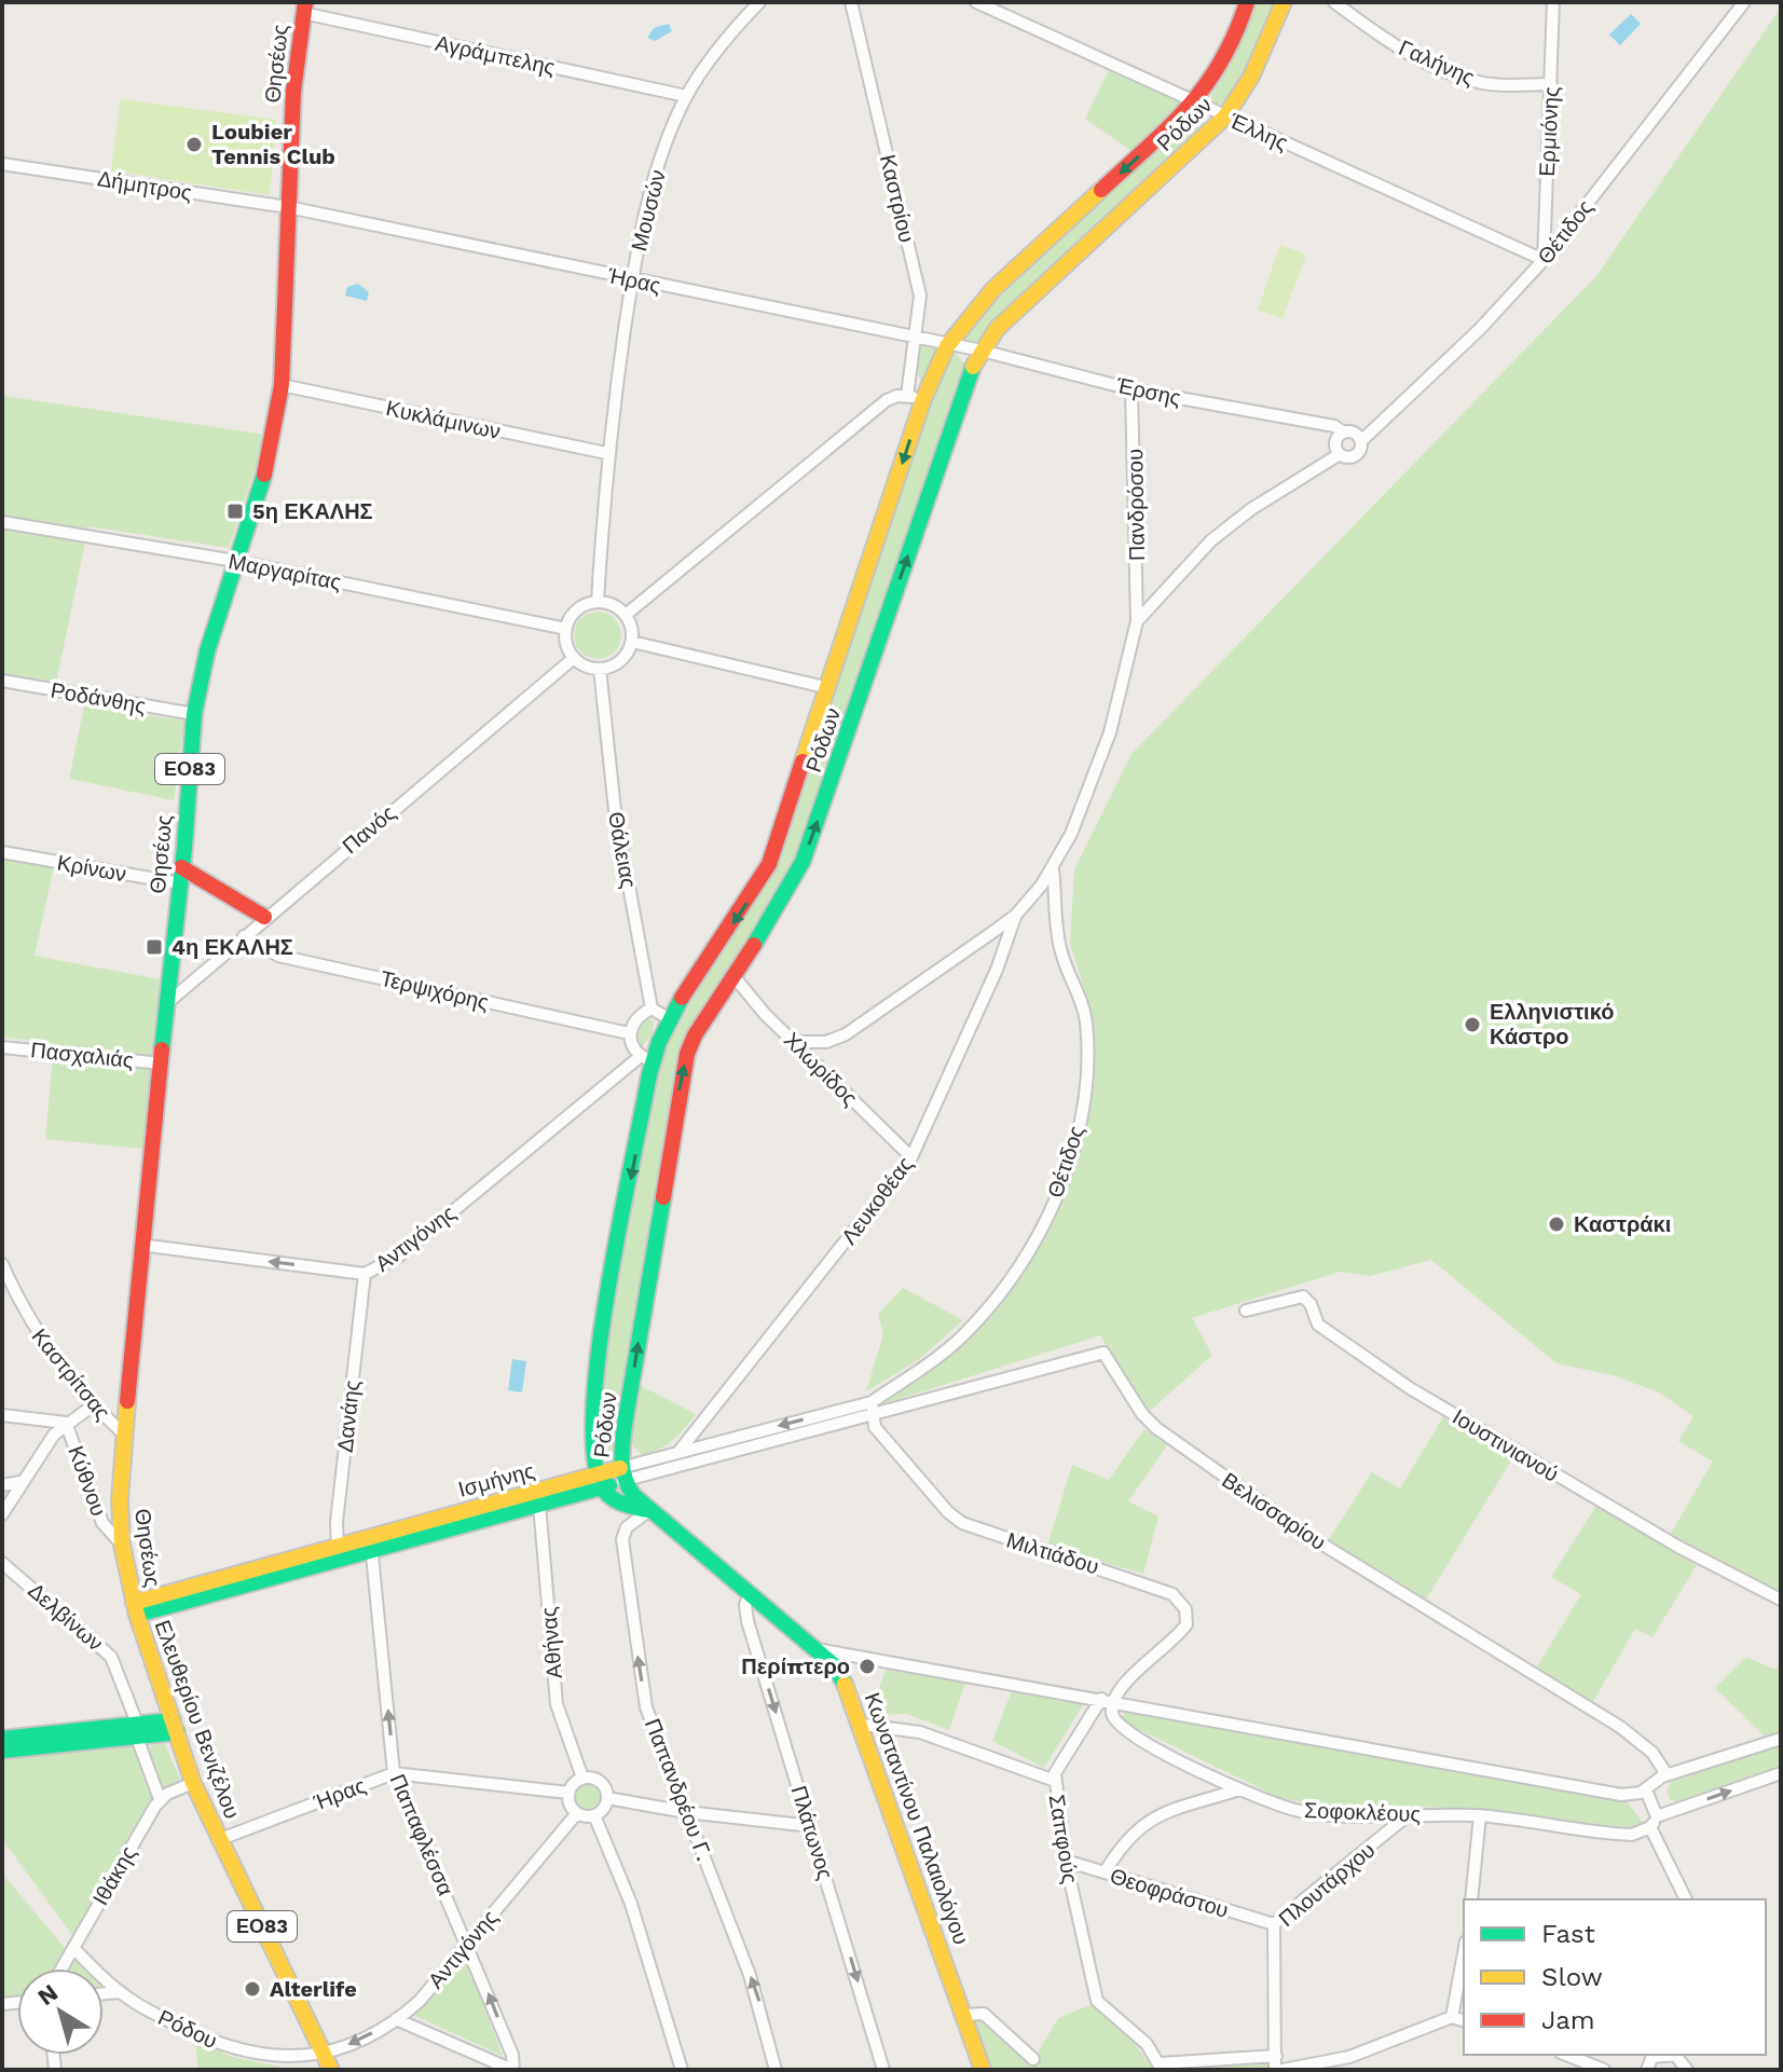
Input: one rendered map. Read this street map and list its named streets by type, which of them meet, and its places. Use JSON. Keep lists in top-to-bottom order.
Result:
{
  "streets": {
    "street": [
      "Αγράμπελης",
      "Γαλήνης",
      "Θησέως",
      "Ρόδων",
      "Έλλης",
      "Ερμιόνης",
      "Δήμητρος",
      "Καστρίου",
      "Μουσών",
      "Θέτιδος",
      "Ήρας",
      "Έρσης",
      "Κυκλάμινων",
      "Πανδρόσου",
      "Μαργαρίτας",
      "Ροδάνθης",
      "ΕΟ83",
      "Πανός",
      "Θάλειας",
      "Κρίνων",
      "Τερψιχόρης",
      "Πασχαλιάς",
      "Χλωρίδος",
      "Λευκοθέας",
      "Αντιγόνης",
      "Καστρίτσας",
      "Δανάης",
      "Ιουστινιανού",
      "Ισμήνης",
      "Κύθνου",
      "Βελισσαρίου",
      "Μιλτιάδου",
      "Δελβίνων",
      "Αθήνας",
      "Ελευθερίου Βενιζέλου",
      "Παπανδρέου Γ.",
      "Σοφοκλέους",
      "Κωνσταντίνου Παλαιολόγου",
      "Πλάτωνος",
      "Παπαφλέσσα",
      "Σαπφούς",
      "Ιθάκης",
      "Πλουτάρχου",
      "Θεοφράστου",
      "Ρόδου"
    ]
  },
  "crossings": [
    ["Αγράμπελης", "Θησέως"],
    ["Αγράμπελης", "Μουσών"],
    ["Γαλήνης", "Ερμιόνης"],
    ["Θησέως", "Δήμητρος"],
    ["Θησέως", "Ήρας"],
    ["Θησέως", "Κυκλάμινων"],
    ["Θησέως", "Μαργαρίτας"],
    ["Θησέως", "Ροδάνθης"],
    ["Θησέως", "Πανός"],
    ["Θησέως", "Κρίνων"],
    ["Θησέως", "Πασχαλιάς"],
    ["Θησέως", "Αντιγόνης"],
    ["Θησέως", "Καστρίτσας"],
    ["Θησέως", "Ισμήνης"],
    ["Θησέως", "Κύθνου"],
    ["Θησέως", "Ελευθερίου Βενιζέλου"],
    ["Ρόδων", "Έλλης"],
    ["Ρόδων", "Καστρίου"],
    ["Ρόδων", "Ήρας"],
    ["Ρόδων", "Έρσης"],
    ["Ρόδων", "Χλωρίδος"],
    ["Ρόδων", "Αντιγόνης"],
    ["Ρόδων", "Ισμήνης"],
    ["Ρόδων", "Παπανδρέου Γ."],
    ["Ρόδων", "Κωνσταντίνου Παλαιολόγου"],
    ["Έλλης", "Ερμιόνης"],
    ["Έλλης", "Θέτιδος"],
    ["Ερμιόνης", "Θέτιδος"],
    ["Δήμητρος", "Ήρας"],
    ["Καστρίου", "Ήρας"],
    ["Μουσών", "Ήρας"],
    ["Μουσών", "Κυκλάμινων"],
    ["Μουσών", "Μαργαρίτας"],
    ["Μουσών", "Πανός"],
    ["Μουσών", "Θάλειας"],
    ["Θέτιδος", "Έρσης"],
    ["Θέτιδος", "Ισμήνης"],
    ["Θέτιδος", "Βελισσαρίου"],
    ["Θέτιδος", "Μιλτιάδου"],
    ["Ήρας", "Έρσης"],
    ["Ήρας", "Αντιγόνης"],
    ["Ήρας", "Αθήνας"],
    ["Ήρας", "Ελευθερίου Βενιζέλου"],
    ["Ήρας", "Παπαφλέσσα"],
    ["Έρσης", "Πανδρόσου"],
    ["Μαργαρίτας", "Πανός"],
    ["Μαργαρίτας", "Θάλειας"],
    ["Πανός", "Θάλειας"],
    ["Πανός", "Τερψιχόρης"],
    ["Χλωρίδος", "Λευκοθέας"],
    ["Λευκοθέας", "Ισμήνης"],
    ["Αντιγόνης", "Δανάης"],
    ["Αντιγόνης", "Αθήνας"],
    ["Αντιγόνης", "Ελευθερίου Βενιζέλου"],
    ["Αντιγόνης", "Παπαφλέσσα"],
    ["Αντιγόνης", "Ρόδου"],
    ["Δανάης", "Ισμήνης"],
    ["Ισμήνης", "Βελισσαρίου"],
    ["Ισμήνης", "Μιλτιάδου"],
    ["Ισμήνης", "Αθήνας"],
    ["Ισμήνης", "Ελευθερίου Βενιζέλου"],
    ["Ισμήνης", "Παπαφλέσσα"],
    ["Βελισσαρίου", "Μιλτιάδου"],
    ["Μιλτιάδου", "Σοφοκλέους"],
    ["Μιλτιάδου", "Σαπφούς"],
    ["Δελβίνων", "Ιθάκης"],
    ["Ελευθερίου Βενιζέλου", "Ρόδου"],
    ["Παπανδρέου Γ.", "Κωνσταντίνου Παλαιολόγου"],
    ["Σοφοκλέους", "Πλουτάρχου"],
    ["Κωνσταντίνου Παλαιολόγου", "Πλάτωνος"],
    ["Κωνσταντίνου Παλαιολόγου", "Σαπφούς"],
    ["Σαπφούς", "Θεοφράστου"],
    ["Ιθάκης", "Ρόδου"],
    ["Πλουτάρχου", "Θεοφράστου"]
  ],
  "one_way": ["Πλάτωνος", "Παπαφλέσσα"],
  "places": {
    "other": [
      "Loubier Tennis Club",
      "Ελληνιστικό Κάστρο",
      "Καστράκι",
      "Περίπτερο",
      "Alterlife"
    ],
    "transit": ["5η ΕΚΑΛΗΣ", "4η ΕΚΑΛΗΣ"]
  },
  "legend": ["Fast", "Slow", "Jam"],
  "north": "top left"
}
